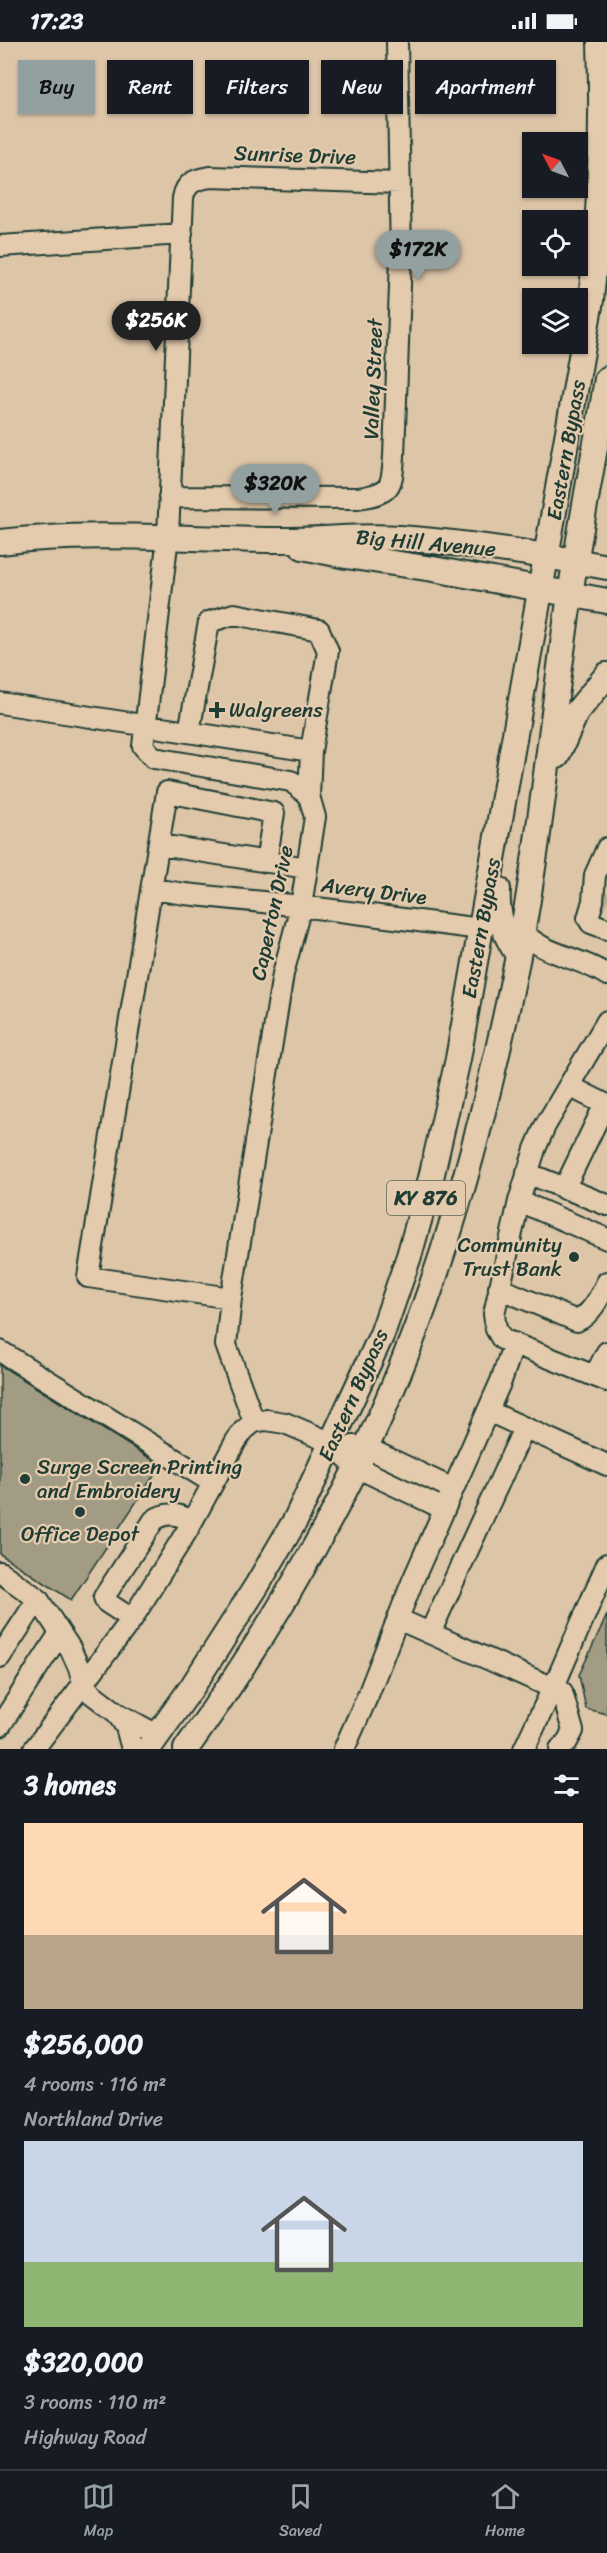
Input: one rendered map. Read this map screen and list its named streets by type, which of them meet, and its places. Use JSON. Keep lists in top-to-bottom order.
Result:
{
  "streets": {
    "main road": ["Eastern Bypass", "Big Hill Avenue", "KY 876"],
    "street": [
      "Sunrise Drive",
      "Valley Street",
      "Avery Drive",
      "Caperton Drive"
    ]
  },
  "crossings": [
    ["Sunrise Drive", "Valley Street"],
    ["Eastern Bypass", "Big Hill Avenue"],
    ["Eastern Bypass", "Avery Drive"],
    ["Avery Drive", "Caperton Drive"]
  ],
  "places": {
    "health": ["Walgreens"],
    "other": ["Community Trust Bank", "Surge Screen Printing and Embroidery", "Office Depot"]
  },
  "north": "top left",
  "page": {
    "status": "17:23",
    "chip": [
      "Buy",
      "Rent",
      "Filters",
      "New",
      "Apartment"
    ],
    "price": ["$172K", "$256K", "$320K"],
    "heading": "3 homes",
    "list": [
      {
        "name": "$256,000",
        "note": "4 rooms · 116 m² · Northland Drive"
      },
      {
        "name": "$320,000",
        "note": "3 rooms · 110 m² · Highway Road"
      }
    ],
    "tabs": ["Map", "Saved", "Home"]
  }
}
